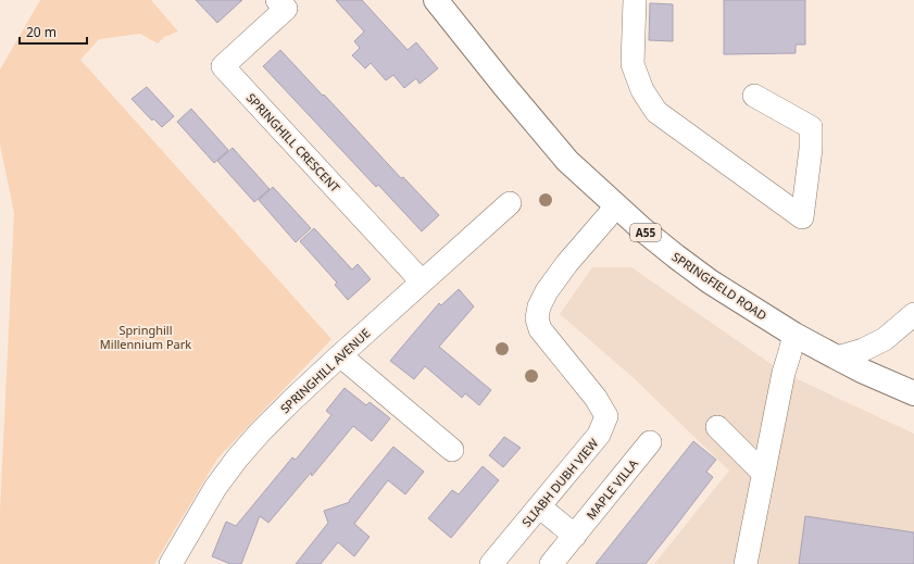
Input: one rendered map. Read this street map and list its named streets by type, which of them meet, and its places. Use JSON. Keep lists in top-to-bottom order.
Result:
{
  "streets": {
    "highway": ["A55", "SPRINGFIELD ROAD"],
    "street": [
      "SPRINGHILL CRESCENT",
      "SPRINGHILL AVENUE",
      "SLIABH DUBH VIEW",
      "MAPLE VILLA"
    ]
  },
  "crossings": [
    ["SPRINGHILL CRESCENT", "SPRINGHILL AVENUE"],
    ["SPRINGFIELD ROAD", "SLIABH DUBH VIEW"]
  ],
  "parks": ["Springhill Millennium Park"],
  "scale_bar": "20 m"
}
